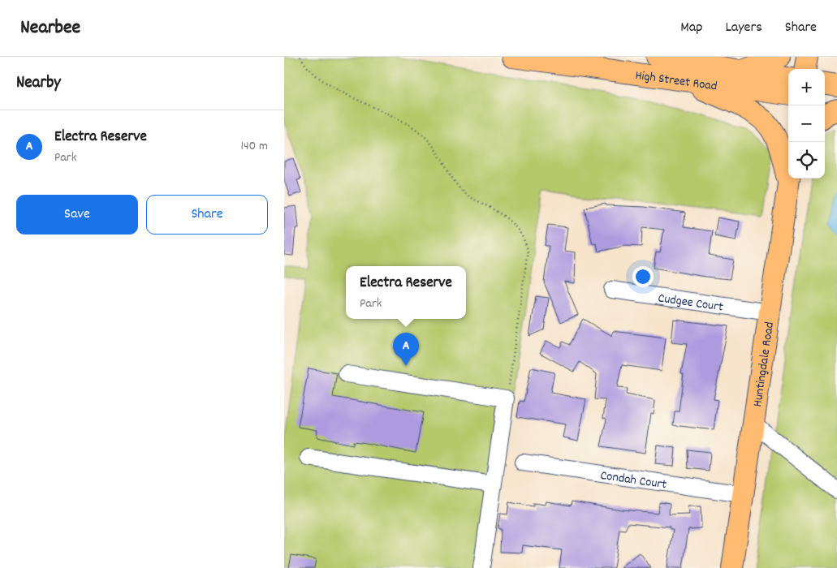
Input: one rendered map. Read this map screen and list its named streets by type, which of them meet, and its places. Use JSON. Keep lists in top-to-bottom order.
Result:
{
  "streets": {
    "main road": ["High Street Road", "Huntingdale Road"],
    "street": ["Cudgee Court", "Condah Court"]
  },
  "crossings": [
    ["Cudgee Court", "Huntingdale Road"],
    ["Huntingdale Road", "Condah Court"]
  ],
  "page": {
    "header": "Nearbee",
    "nav": ["Map", "Layers", "Share"],
    "heading": "Nearby",
    "map_buttons": ["+", "−"],
    "list": [
      {
        "mark": "A",
        "name": "Electra Reserve",
        "note": "Park",
        "value": "140 m"
      }
    ],
    "buttons": ["Save", "Share"],
    "popup": ["Electra Reserve", "Park"],
    "pins": "A"
  }
}
